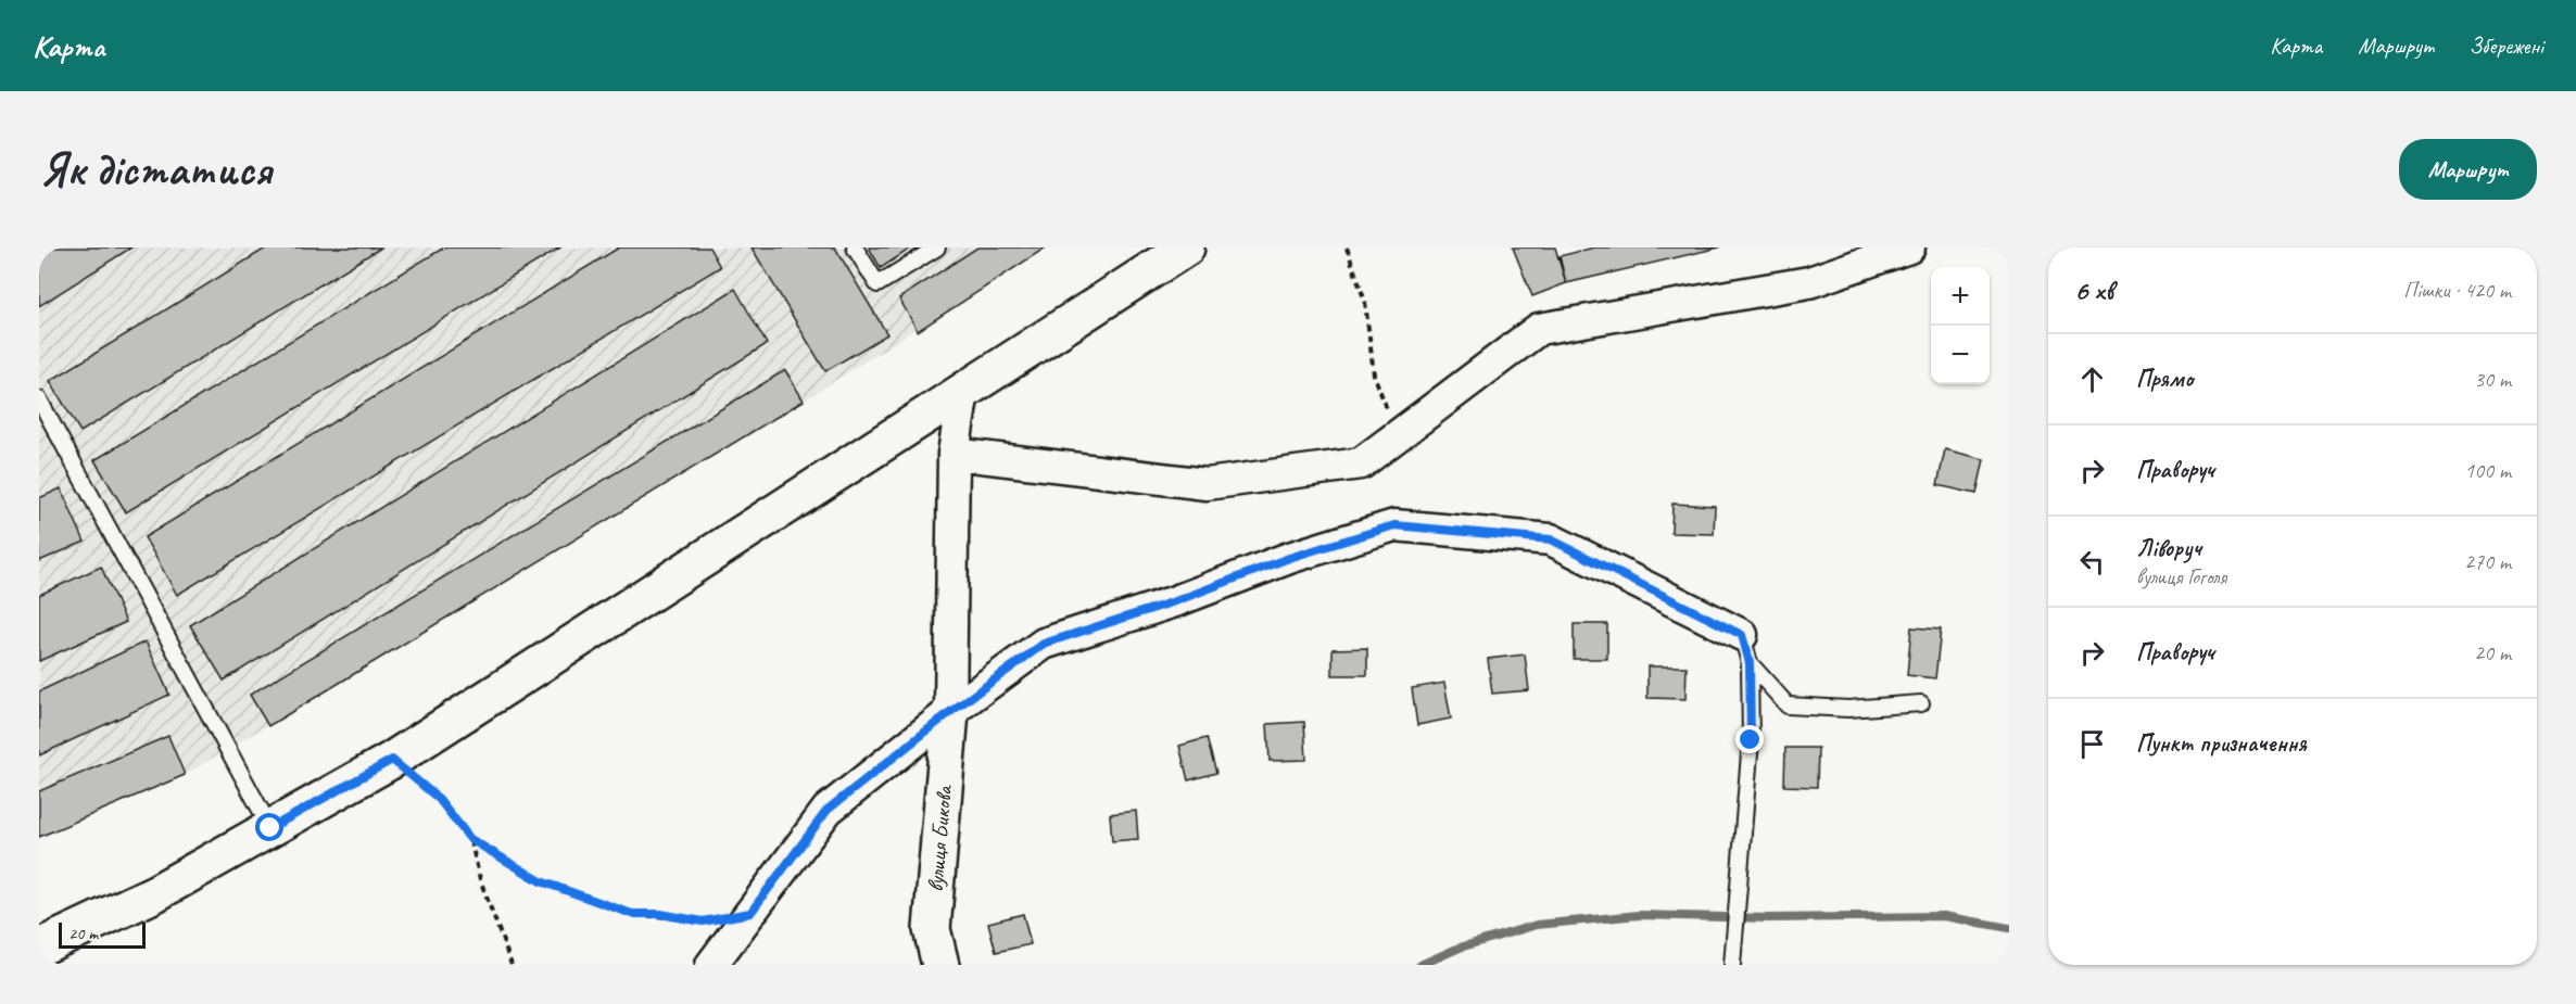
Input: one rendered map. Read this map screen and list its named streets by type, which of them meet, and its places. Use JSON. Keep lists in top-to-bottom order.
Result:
{
  "streets": {
    "street": ["вулиця Бикова"]
  },
  "scale_bar": "20 m",
  "page": {
    "header": "Карта",
    "nav": ["Карта", "Маршрут", "Збережені"],
    "buttons": "Маршрут",
    "title": "Як дістатися",
    "heading": ["6 хв", "Пішки · 420 m"],
    "map_buttons": ["+", "−"],
    "list": [
      ["Прямо", "30 m"],
      ["Праворуч", "100 m"],
      ["Ліворуч", "вулиця Гоголя", "270 m"],
      ["Праворуч", "20 m"],
      "Пункт призначення"
    ],
    "scale": "20 m"
  }
}
